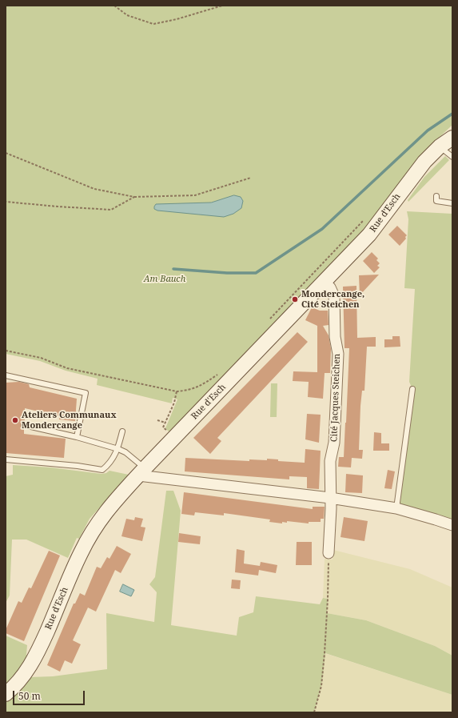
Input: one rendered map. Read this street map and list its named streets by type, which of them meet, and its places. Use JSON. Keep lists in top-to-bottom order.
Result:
{
  "streets": {
    "main road": ["Rue d'Esch"],
    "street": ["Cité Jacques Steichen"]
  },
  "crossings": [
    ["Rue d'Esch", "Cité Jacques Steichen"]
  ],
  "parks": ["Am Bauch"],
  "places": ["Mondercange, Cité Steichen", "Ateliers Communaux Mondercange"],
  "scale_bar": "50 m"
}
